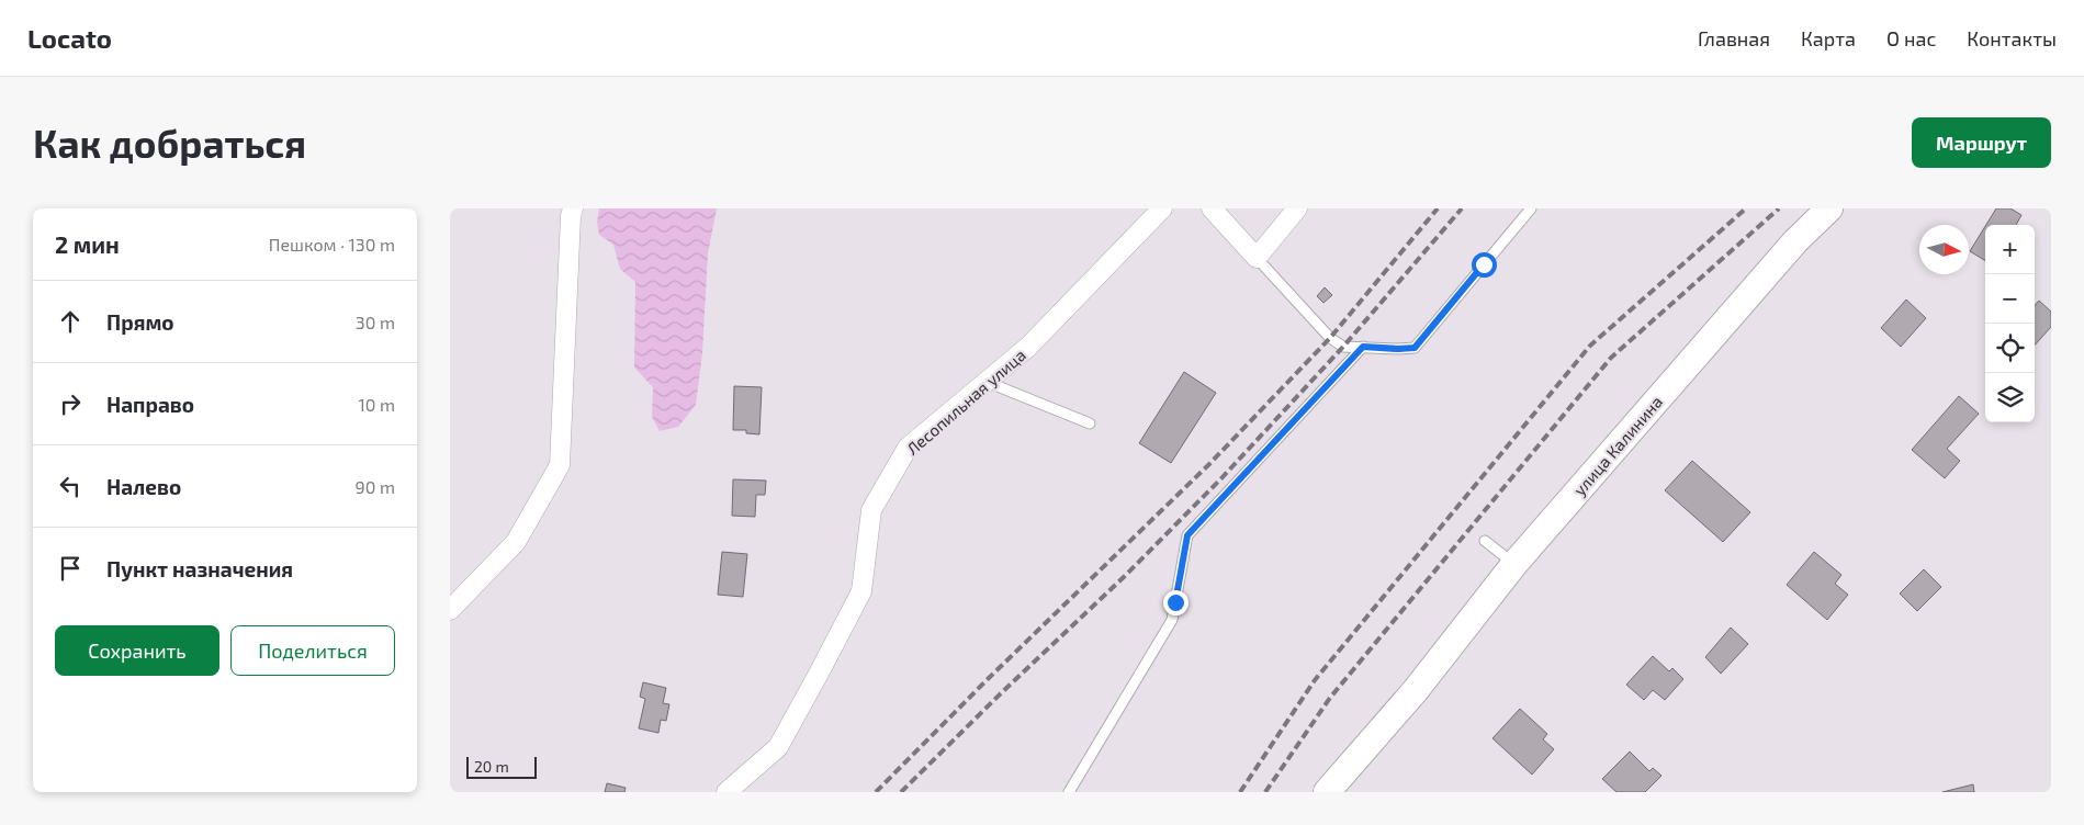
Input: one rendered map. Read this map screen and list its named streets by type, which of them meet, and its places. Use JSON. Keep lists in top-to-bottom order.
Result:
{
  "streets": {
    "street": ["Лесопильная улица", "улица Калинина"]
  },
  "scale_bar": "20 m",
  "north": "right",
  "page": {
    "header": "Locato",
    "nav": [
      "Главная",
      "Карта",
      "О нас",
      "Контакты"
    ],
    "buttons": [
      "Маршрут",
      ["Сохранить", "Поделиться"]
    ],
    "title": "Как добраться",
    "heading": ["2 мин", "Пешком · 130 m"],
    "map_buttons": ["+", "−"],
    "list": [
      ["Прямо", "30 m"],
      ["Направо", "10 m"],
      ["Налево", "90 m"],
      "Пункт назначения"
    ],
    "scale": "20 m"
  }
}
